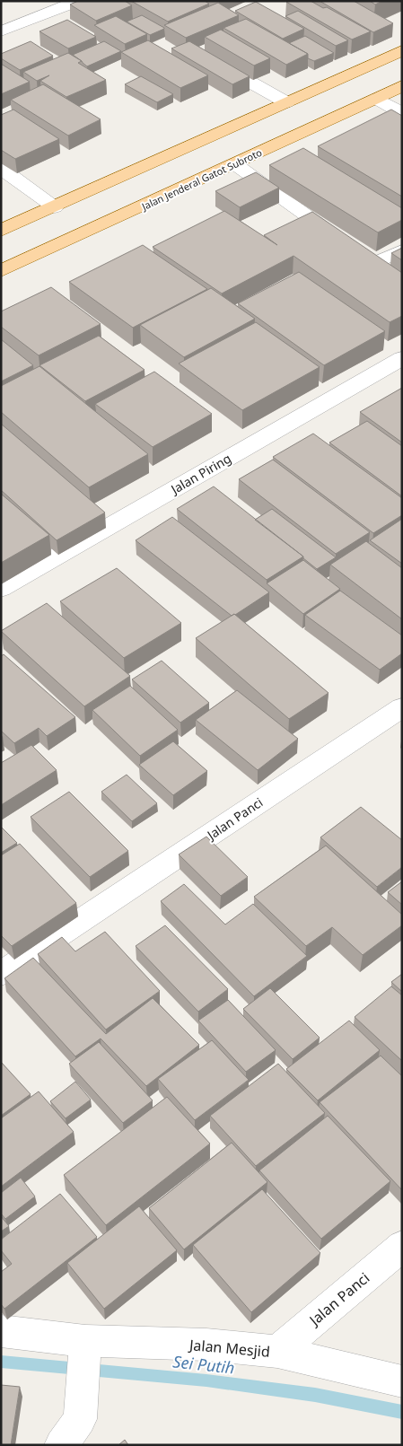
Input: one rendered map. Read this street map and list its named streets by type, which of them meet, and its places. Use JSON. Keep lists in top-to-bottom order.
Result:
{
  "streets": {
    "main road": ["Jalan Jenderal Gatot Subroto"],
    "street": ["Jalan Piring", "Jalan Panci", "Jalan Mesjid"]
  },
  "crossings": [
    ["Jalan Panci", "Jalan Mesjid"]
  ],
  "water": ["Sei Putih"]
}
